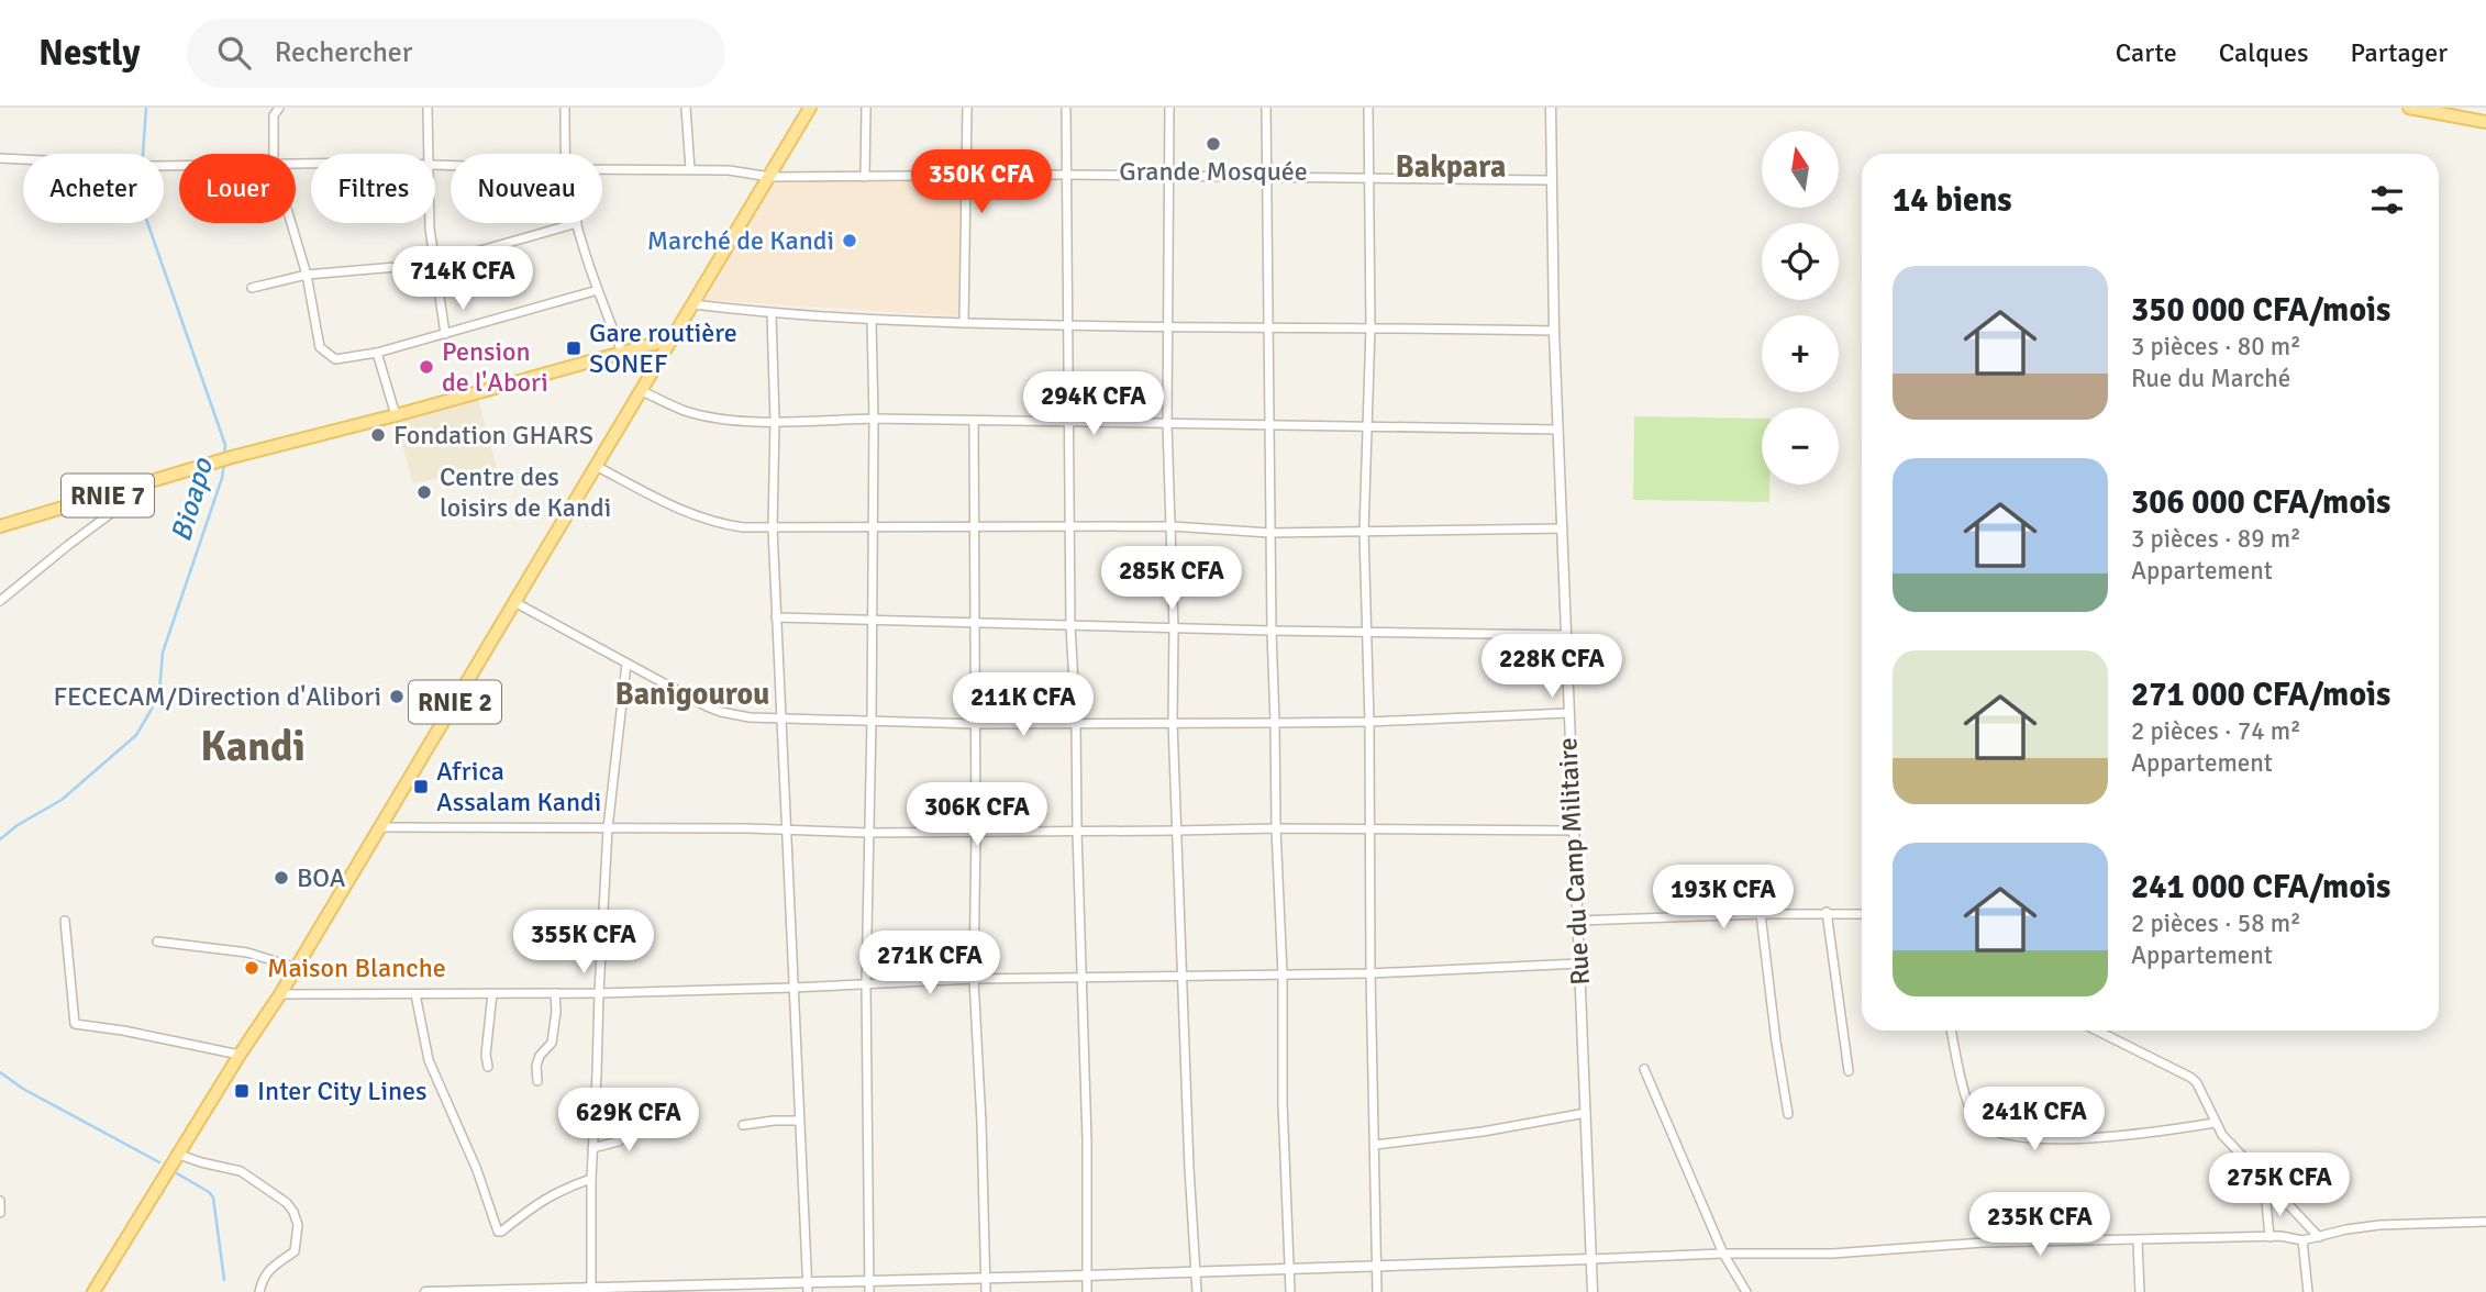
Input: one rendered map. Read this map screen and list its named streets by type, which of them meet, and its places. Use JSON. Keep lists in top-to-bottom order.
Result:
{
  "streets": {
    "main road": ["RNIE 7", "RNIE 2"],
    "street": ["Rue du Camp Militaire"]
  },
  "crossings": [
    ["RNIE 7", "RNIE 2"]
  ],
  "districts": ["Bakpara", "Banigourou", "Kandi"],
  "water": ["Bioapo"],
  "places": {
    "other": [
      "Grande Mosquée",
      "Marché de Kandi",
      "Pension de l'Abori",
      "Fondation GHARS",
      "Centre des loisirs de Kandi",
      "FECECAM/Direction d'Alibori",
      "BOA",
      "Maison Blanche"
    ],
    "transit": ["Gare routière SONEF", "Africa Assalam Kandi", "Inter City Lines"]
  },
  "north": "top",
  "page": {
    "header": "Nestly",
    "search": "Rechercher",
    "nav": ["Carte", "Calques", "Partager"],
    "map_buttons": ["+", "−"],
    "price": [
      "350K CFA",
      "714K CFA",
      "294K CFA",
      "285K CFA",
      "228K CFA",
      "211K CFA",
      "306K CFA",
      "193K CFA",
      "355K CFA",
      "271K CFA",
      "241K CFA",
      "629K CFA",
      "275K CFA",
      "235K CFA"
    ],
    "chip": [
      "Acheter",
      "Louer",
      "Filtres",
      "Nouveau"
    ],
    "heading": "14 biens",
    "list": [
      {
        "name": "350 000 CFA/mois",
        "note": "3 pièces · 80 m² · Rue du Marché"
      },
      {
        "name": "306 000 CFA/mois",
        "note": "3 pièces · 89 m² · Appartement"
      },
      {
        "name": "271 000 CFA/mois",
        "note": "2 pièces · 74 m² · Appartement"
      },
      {
        "name": "241 000 CFA/mois",
        "note": "2 pièces · 58 m² · Appartement"
      }
    ]
  }
}
